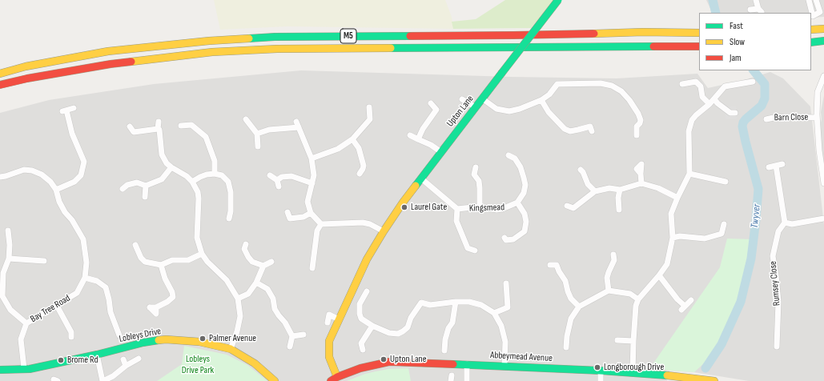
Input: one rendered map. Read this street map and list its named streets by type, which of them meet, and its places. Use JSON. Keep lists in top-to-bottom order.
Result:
{
  "streets": {
    "main road": [
      "M5",
      "Upton Lane",
      "Lobleys Drive",
      "Abbeymead Avenue"
    ],
    "street": [
      "Barn Close",
      "Kingsmead",
      "Rumsey Close",
      "Bay Tree Road"
    ]
  },
  "crossings": [
    ["Upton Lane", "Kingsmead"],
    ["Upton Lane", "Abbeymead Avenue"],
    ["Bay Tree Road", "Lobleys Drive"]
  ],
  "water": ["Twyver"],
  "parks": ["Lobleys Drive Park"],
  "places": [
    "Laurel Gate",
    "Palmer Avenue",
    "Upton Lane",
    "Brome Rd",
    "Longborough Drive"
  ],
  "legend": ["Fast", "Slow", "Jam"]
}
